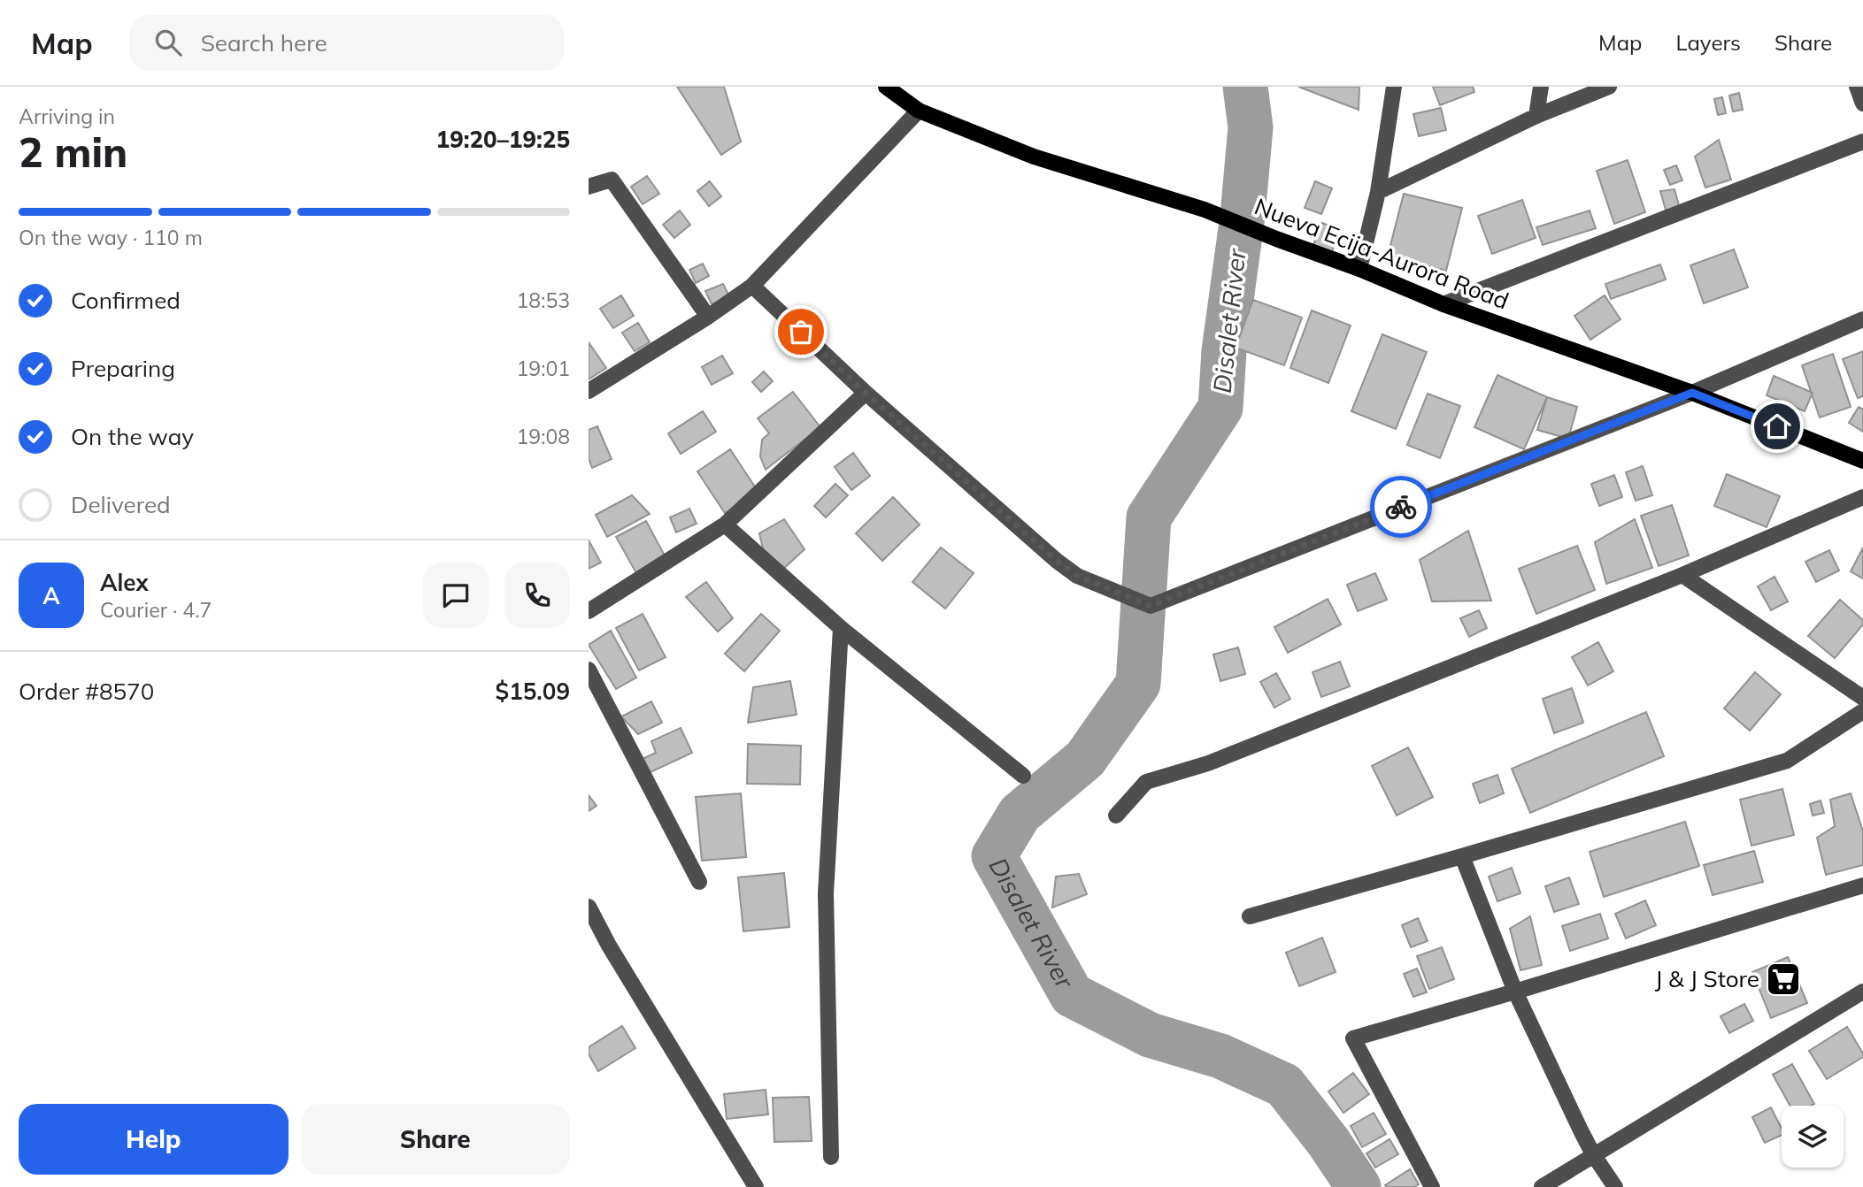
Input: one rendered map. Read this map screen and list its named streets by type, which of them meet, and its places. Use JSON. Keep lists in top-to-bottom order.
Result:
{
  "streets": {
    "main road": ["Nueva Ecija-Aurora Road"]
  },
  "water": ["Disalet River"],
  "places": {
    "supermarket": ["J & J Store"]
  },
  "page": {
    "header": "Map",
    "search": "Search here",
    "nav": ["Map", "Layers", "Share"],
    "heading": ["2 min", "Arriving in", "19:20–19:25"],
    "panel": [
      "Alex",
      "Courier · 4.7",
      "Order #8570",
      "$15.09"
    ],
    "bar": "On the way · 110 m",
    "list": [
      ["Confirmed", "18:53"],
      ["Preparing", "19:01"],
      ["On the way", "19:08"],
      "Delivered"
    ],
    "round": "A",
    "buttons": ["Help", "Share"]
  }
}
